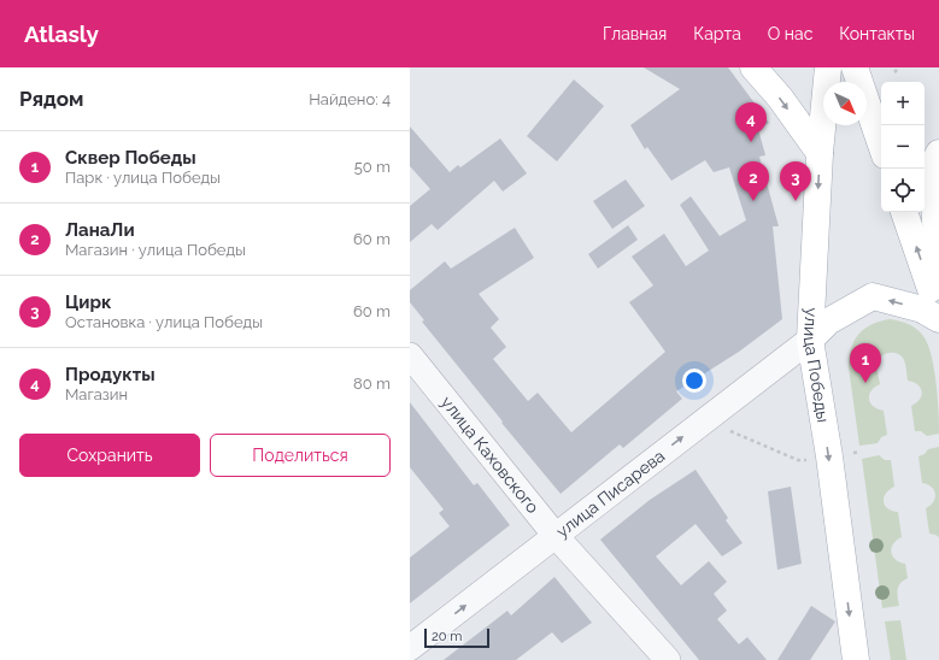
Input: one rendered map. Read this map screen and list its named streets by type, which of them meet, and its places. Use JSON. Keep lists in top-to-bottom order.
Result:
{
  "streets": {
    "main road": ["улица Победы"],
    "street": ["улица Каховского", "улица Писарева"]
  },
  "crossings": [
    ["улица Победы", "улица Писарева"],
    ["улица Каховского", "улица Писарева"]
  ],
  "one_way": ["улица Писарева"],
  "scale_bar": "20 m",
  "north": "bottom right",
  "page": {
    "header": "Atlasly",
    "nav": [
      "Главная",
      "Карта",
      "О нас",
      "Контакты"
    ],
    "heading": ["Рядом", "Найдено: 4"],
    "map_buttons": ["+", "−"],
    "pins": [
      "4",
      "2",
      "3",
      "1"
    ],
    "list": [
      {
        "mark": "1",
        "name": "Сквер Победы",
        "note": "Парк · улица Победы",
        "value": "50 m"
      },
      {
        "mark": "2",
        "name": "ЛанаЛи",
        "note": "Магазин · улица Победы",
        "value": "60 m"
      },
      {
        "mark": "3",
        "name": "Цирк",
        "note": "Остановка · улица Победы",
        "value": "60 m"
      },
      {
        "mark": "4",
        "name": "Продукты",
        "note": "Магазин",
        "value": "80 m"
      }
    ],
    "buttons": ["Сохранить", "Поделиться"],
    "scale": "20 m"
  }
}
